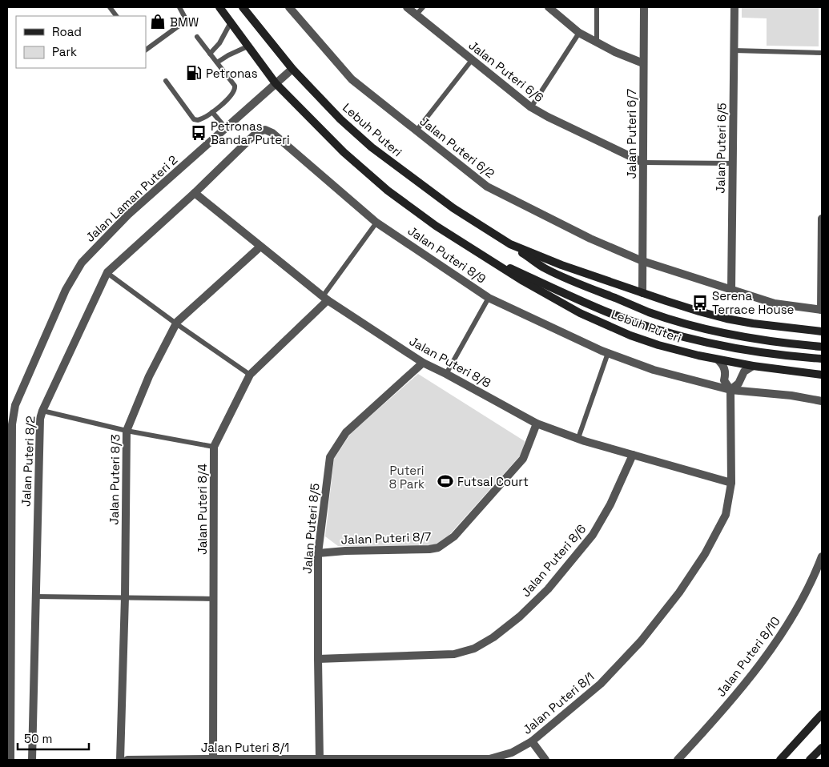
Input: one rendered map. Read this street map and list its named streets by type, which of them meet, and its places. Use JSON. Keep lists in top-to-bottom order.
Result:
{
  "streets": {
    "main road": ["Lebuh Puteri"],
    "street": [
      "Jalan Puteri 6/6",
      "Jalan Puteri 6/7",
      "Jalan Puteri 6/2",
      "Jalan Puteri 6/5",
      "Jalan Laman Puteri 2",
      "Jalan Puteri 8/9",
      "Jalan Puteri 8/8",
      "Jalan Puteri 8/2",
      "Jalan Puteri 8/3",
      "Jalan Puteri 8/4",
      "Jalan Puteri 8/5",
      "Jalan Puteri 8/7",
      "Jalan Puteri 8/6",
      "Jalan Puteri 8/10",
      "Jalan Puteri 8/1"
    ]
  },
  "crossings": [
    ["Jalan Puteri 6/6", "Jalan Puteri 6/7"],
    ["Lebuh Puteri", "Jalan Puteri 6/7"],
    ["Lebuh Puteri", "Jalan Laman Puteri 2"],
    ["Lebuh Puteri", "Jalan Puteri 8/1"],
    ["Jalan Puteri 6/7", "Jalan Puteri 6/2"],
    ["Jalan Puteri 6/2", "Jalan Puteri 6/5"],
    ["Jalan Puteri 8/9", "Jalan Puteri 8/8"],
    ["Jalan Puteri 8/9", "Jalan Puteri 8/2"],
    ["Jalan Puteri 8/9", "Jalan Puteri 8/1"],
    ["Jalan Puteri 8/8", "Jalan Puteri 8/2"],
    ["Jalan Puteri 8/8", "Jalan Puteri 8/3"],
    ["Jalan Puteri 8/8", "Jalan Puteri 8/4"],
    ["Jalan Puteri 8/8", "Jalan Puteri 8/5"],
    ["Jalan Puteri 8/8", "Jalan Puteri 8/7"],
    ["Jalan Puteri 8/8", "Jalan Puteri 8/6"],
    ["Jalan Puteri 8/8", "Jalan Puteri 8/1"],
    ["Jalan Puteri 8/4", "Jalan Puteri 8/1"],
    ["Jalan Puteri 8/5", "Jalan Puteri 8/7"],
    ["Jalan Puteri 8/5", "Jalan Puteri 8/6"],
    ["Jalan Puteri 8/5", "Jalan Puteri 8/1"]
  ],
  "parks": ["Puteri 8 Park"],
  "places": {
    "shop": ["BMW"],
    "fuel station": ["Petronas"],
    "bus stop": ["Petronas Bandar Puteri", "Serena Terrace House"],
    "sports": ["Futsal Court"]
  },
  "legend": ["Road", "Park"],
  "scale_bar": "50 m"
}
